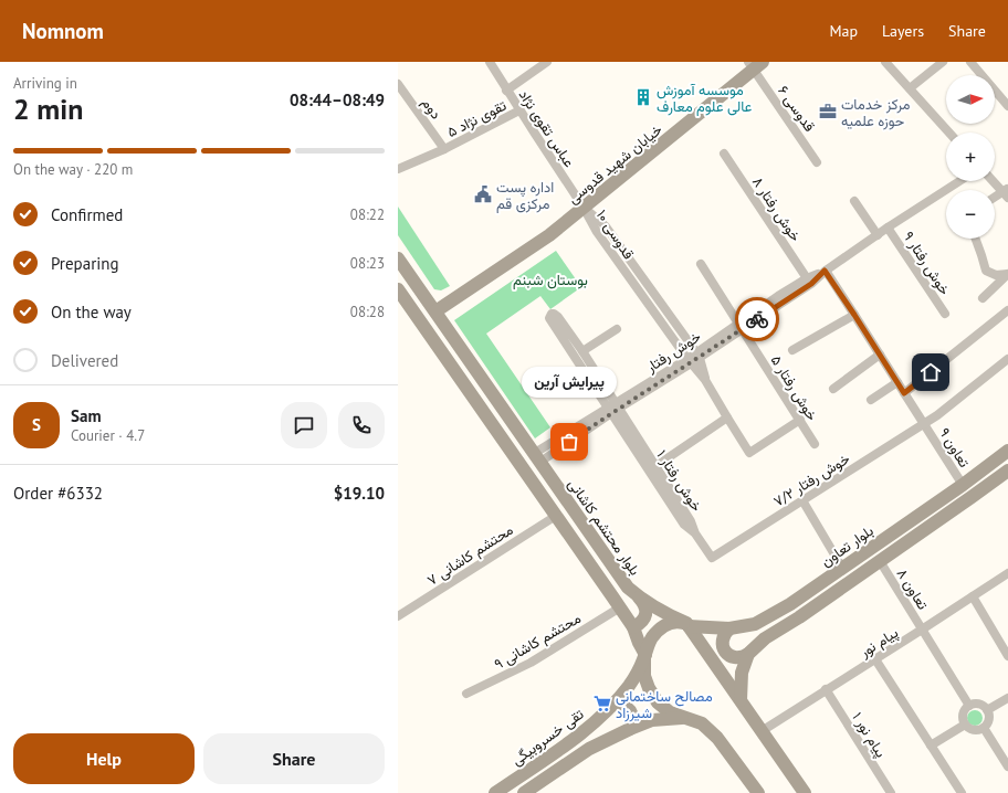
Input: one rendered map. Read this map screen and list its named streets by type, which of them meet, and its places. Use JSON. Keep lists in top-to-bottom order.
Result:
{
  "streets": {
    "main road": [
      "خیابان شهید قدوسی",
      "بلوار محتشم کاشانی",
      "بلوار تعاون",
      "تقی خسروبیگی"
    ],
    "street": [
      "دوم",
      "قدوسی ۶",
      "تقوی نژاد ۵",
      "عباس تقوی نژاد",
      "خوش رفتار ۸",
      "قدوسی ۱۰",
      "خوش رفتار ۹",
      "خوش رفتار",
      "خوش رفتار ۵",
      "تعاون ۹",
      "خوش رفتار ۷/۲",
      "خوش رفتار ۱",
      "محتشم کاشانی ۷",
      "تعاون ۸",
      "محتشم کاشانی ۹",
      "پیام نور",
      "پیام نور ۱"
    ]
  },
  "crossings": [
    ["دوم", "تقوی نژاد ۵"],
    ["قدوسی ۶", "خیابان شهید قدوسی"],
    ["تقوی نژاد ۵", "عباس تقوی نژاد"],
    ["عباس تقوی نژاد", "خیابان شهید قدوسی"],
    ["عباس تقوی نژاد", "قدوسی ۱۰"],
    ["خیابان شهید قدوسی", "قدوسی ۱۰"],
    ["خیابان شهید قدوسی", "بلوار محتشم کاشانی"],
    ["خوش رفتار ۸", "خوش رفتار"],
    ["قدوسی ۱۰", "خوش رفتار"],
    ["خوش رفتار ۹", "خوش رفتار"],
    ["خوش رفتار", "خوش رفتار ۵"],
    ["خوش رفتار", "تعاون ۹"],
    ["خوش رفتار", "خوش رفتار ۱"],
    ["خوش رفتار", "بلوار محتشم کاشانی"],
    ["تعاون ۹", "خوش رفتار ۷/۲"],
    ["تعاون ۹", "بلوار تعاون"],
    ["خوش رفتار ۷/۲", "خوش رفتار ۱"],
    ["بلوار محتشم کاشانی", "بلوار تعاون"],
    ["بلوار محتشم کاشانی", "تقی خسروبیگی"],
    ["بلوار تعاون", "تقی خسروبیگی"],
    ["تعاون ۸", "پیام نور"],
    ["پیام نور", "پیام نور ۱"]
  ],
  "parks": ["بوستان شبنم"],
  "places": {
    "building": ["موسسه آموزش عالی علوم معارف"],
    "office": ["مرکز خدمات حوزه علمیه"],
    "public building": ["اداره پست مرکزی قم"],
    "other": ["پیرایش آرین"],
    "supermarket": ["مصالح ساختمانی شیرزاد"]
  },
  "north": "right",
  "page": {
    "header": "Nomnom",
    "nav": ["Map", "Layers", "Share"],
    "heading": ["2 min", "Arriving in", "08:44–08:49"],
    "panel": [
      "Sam",
      "Courier · 4.7",
      "Order #6332",
      "$19.10"
    ],
    "map_buttons": ["+", "−"],
    "bar": "On the way · 220 m",
    "list": [
      ["Confirmed", "08:22"],
      ["Preparing", "08:23"],
      ["On the way", "08:28"],
      "Delivered"
    ],
    "bubble": "پیرایش آرین",
    "round": "S",
    "buttons": ["Help", "Share"]
  }
}
